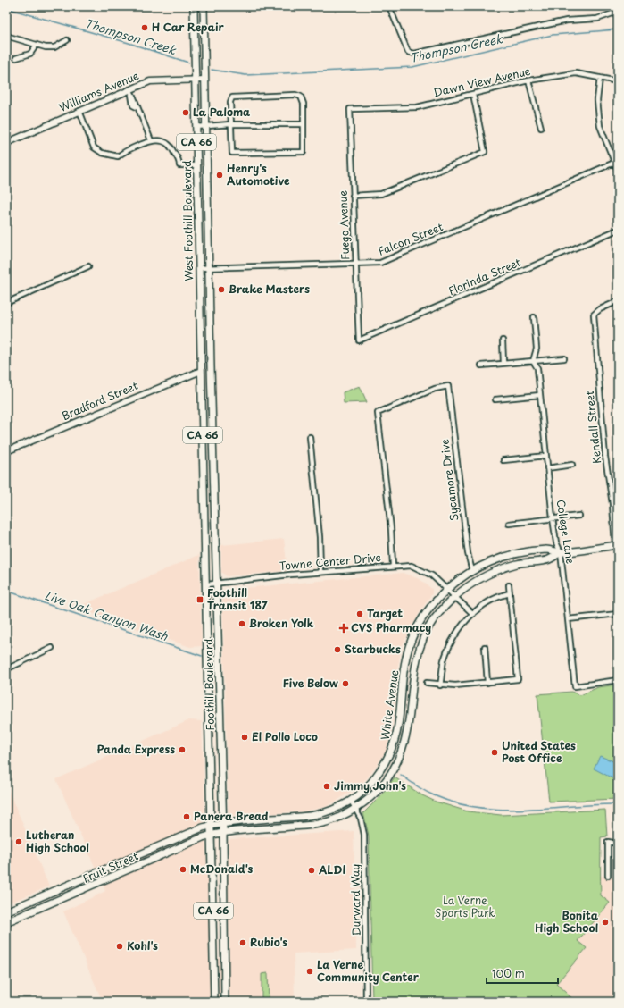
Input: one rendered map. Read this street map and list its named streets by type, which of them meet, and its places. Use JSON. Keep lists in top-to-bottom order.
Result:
{
  "streets": {
    "main road": [
      "CA 66",
      "West Foothill Boulevard",
      "Foothill Boulevard",
      "White Avenue",
      "Fruit Street"
    ],
    "street": [
      "Dawn View Avenue",
      "Williams Avenue",
      "Fuego Avenue",
      "Falcon Street",
      "Florinda Street",
      "Bradford Street",
      "Kendall Street",
      "Sycamore Drive",
      "College Lane",
      "Towne Center Drive",
      "Durward Way"
    ]
  },
  "crossings": [
    ["Dawn View Avenue", "Fuego Avenue"],
    ["Williams Avenue", "West Foothill Boulevard"],
    ["West Foothill Boulevard", "Falcon Street"],
    ["West Foothill Boulevard", "Bradford Street"],
    ["West Foothill Boulevard", "Foothill Boulevard"],
    ["Fuego Avenue", "Falcon Street"],
    ["Fuego Avenue", "Florinda Street"],
    ["Bradford Street", "Foothill Boulevard"],
    ["Kendall Street", "White Avenue"],
    ["Sycamore Drive", "Towne Center Drive"],
    ["Sycamore Drive", "White Avenue"],
    ["College Lane", "White Avenue"],
    ["Towne Center Drive", "Foothill Boulevard"],
    ["Towne Center Drive", "White Avenue"],
    ["Foothill Boulevard", "White Avenue"],
    ["Foothill Boulevard", "Fruit Street"],
    ["White Avenue", "Fruit Street"],
    ["White Avenue", "Durward Way"]
  ],
  "water": ["Thompson Creek", "Live Oak Canyon Wash"],
  "parks": ["La Verne Sports Park"],
  "places": {
    "other": [
      "H Car Repair",
      "La Paloma",
      "Henry's Automotive",
      "Brake Masters",
      "Target",
      "Broken Yolk",
      "Starbucks",
      "Five Below",
      "El Pollo Loco",
      "Panda Express",
      "United States Post Office",
      "Jimmy John's",
      "Panera Bread",
      "Lutheran High School",
      "McDonald's",
      "ALDI",
      "Bonita High School",
      "Rubio's",
      "Kohl's",
      "La Verne Community Center"
    ],
    "transit": ["Foothill Transit 187"],
    "health": ["CVS Pharmacy"]
  },
  "scale_bar": "100 m"
}
